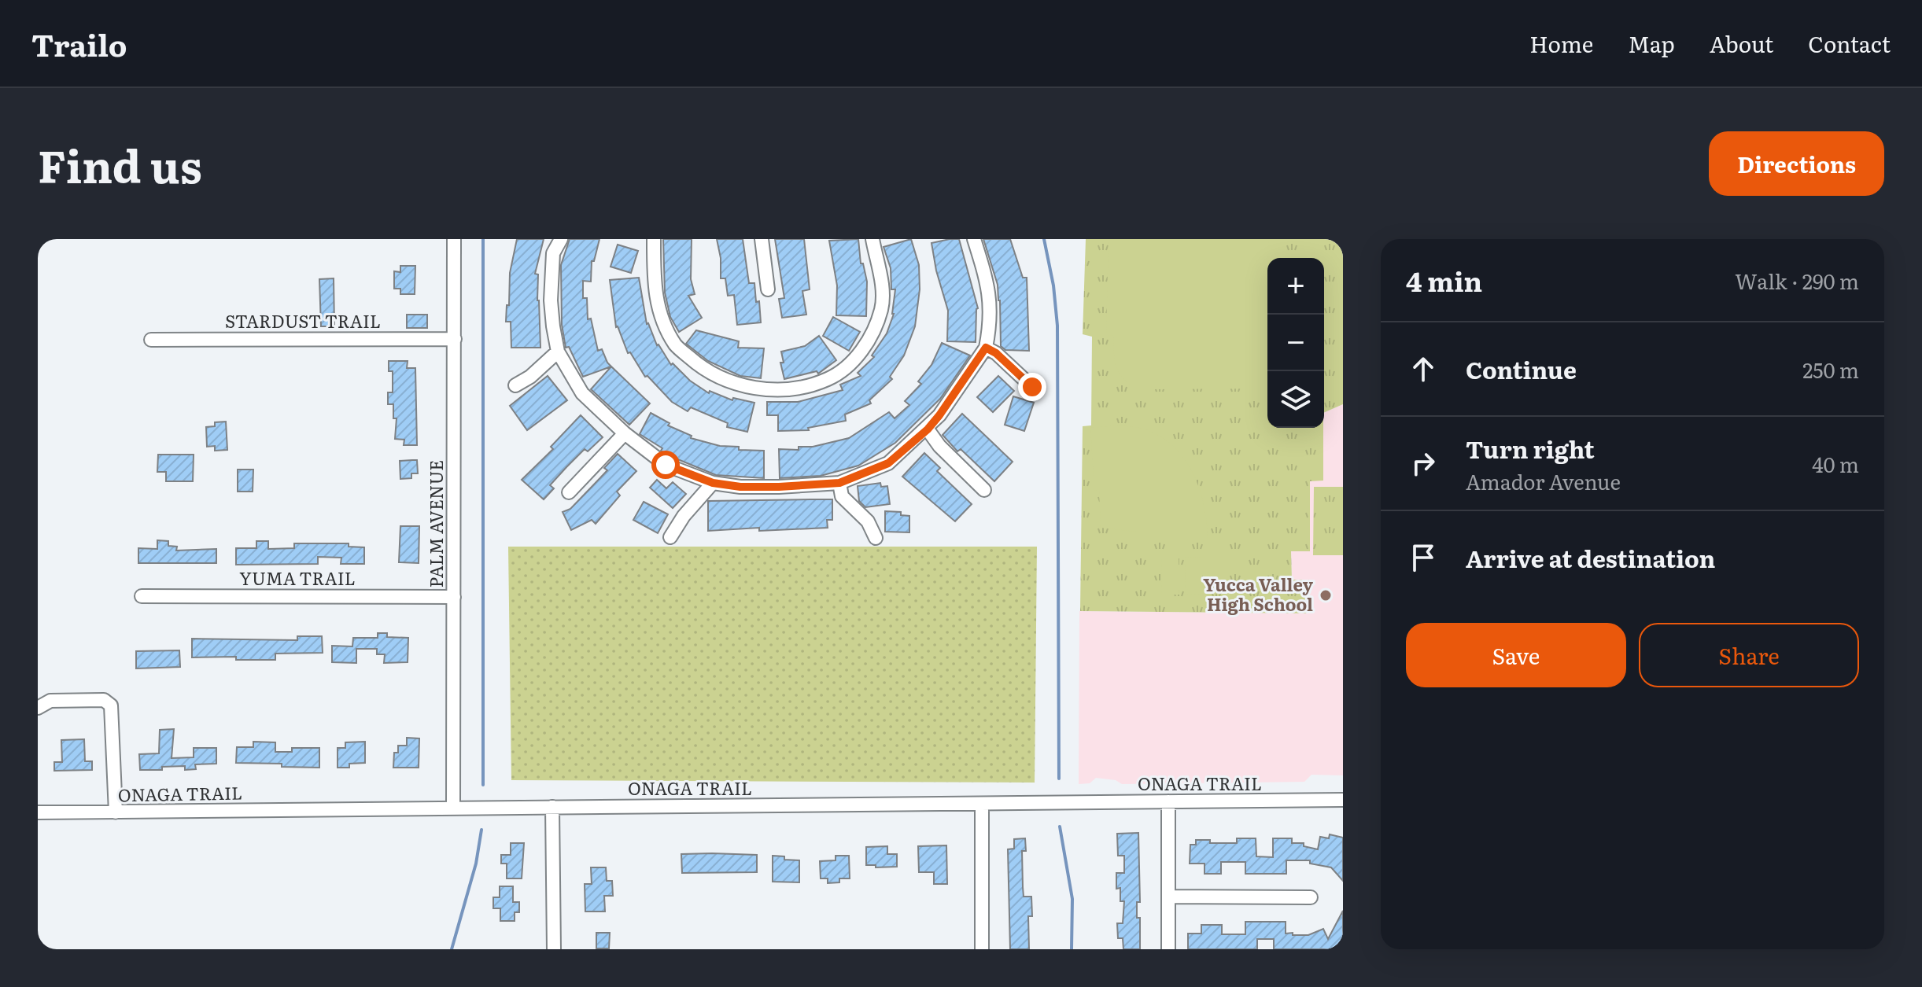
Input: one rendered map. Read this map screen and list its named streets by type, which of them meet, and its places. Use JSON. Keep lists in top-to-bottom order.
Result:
{
  "streets": {
    "street": [
      "STARDUST TRAIL",
      "PALM AVENUE",
      "YUMA TRAIL",
      "ONAGA TRAIL"
    ]
  },
  "crossings": [
    ["STARDUST TRAIL", "PALM AVENUE"],
    ["PALM AVENUE", "YUMA TRAIL"],
    ["PALM AVENUE", "ONAGA TRAIL"]
  ],
  "places": ["Yucca Valley High School"],
  "page": {
    "header": "Trailo",
    "nav": [
      "Home",
      "Map",
      "About",
      "Contact"
    ],
    "title": "Find us",
    "buttons": [
      "Directions",
      ["Save", "Share"]
    ],
    "heading": ["4 min", "Walk · 290 m"],
    "map_buttons": ["+", "−"],
    "list": [
      ["Continue", "250 m"],
      ["Turn right", "Amador Avenue", "40 m"],
      "Arrive at destination"
    ]
  }
}
